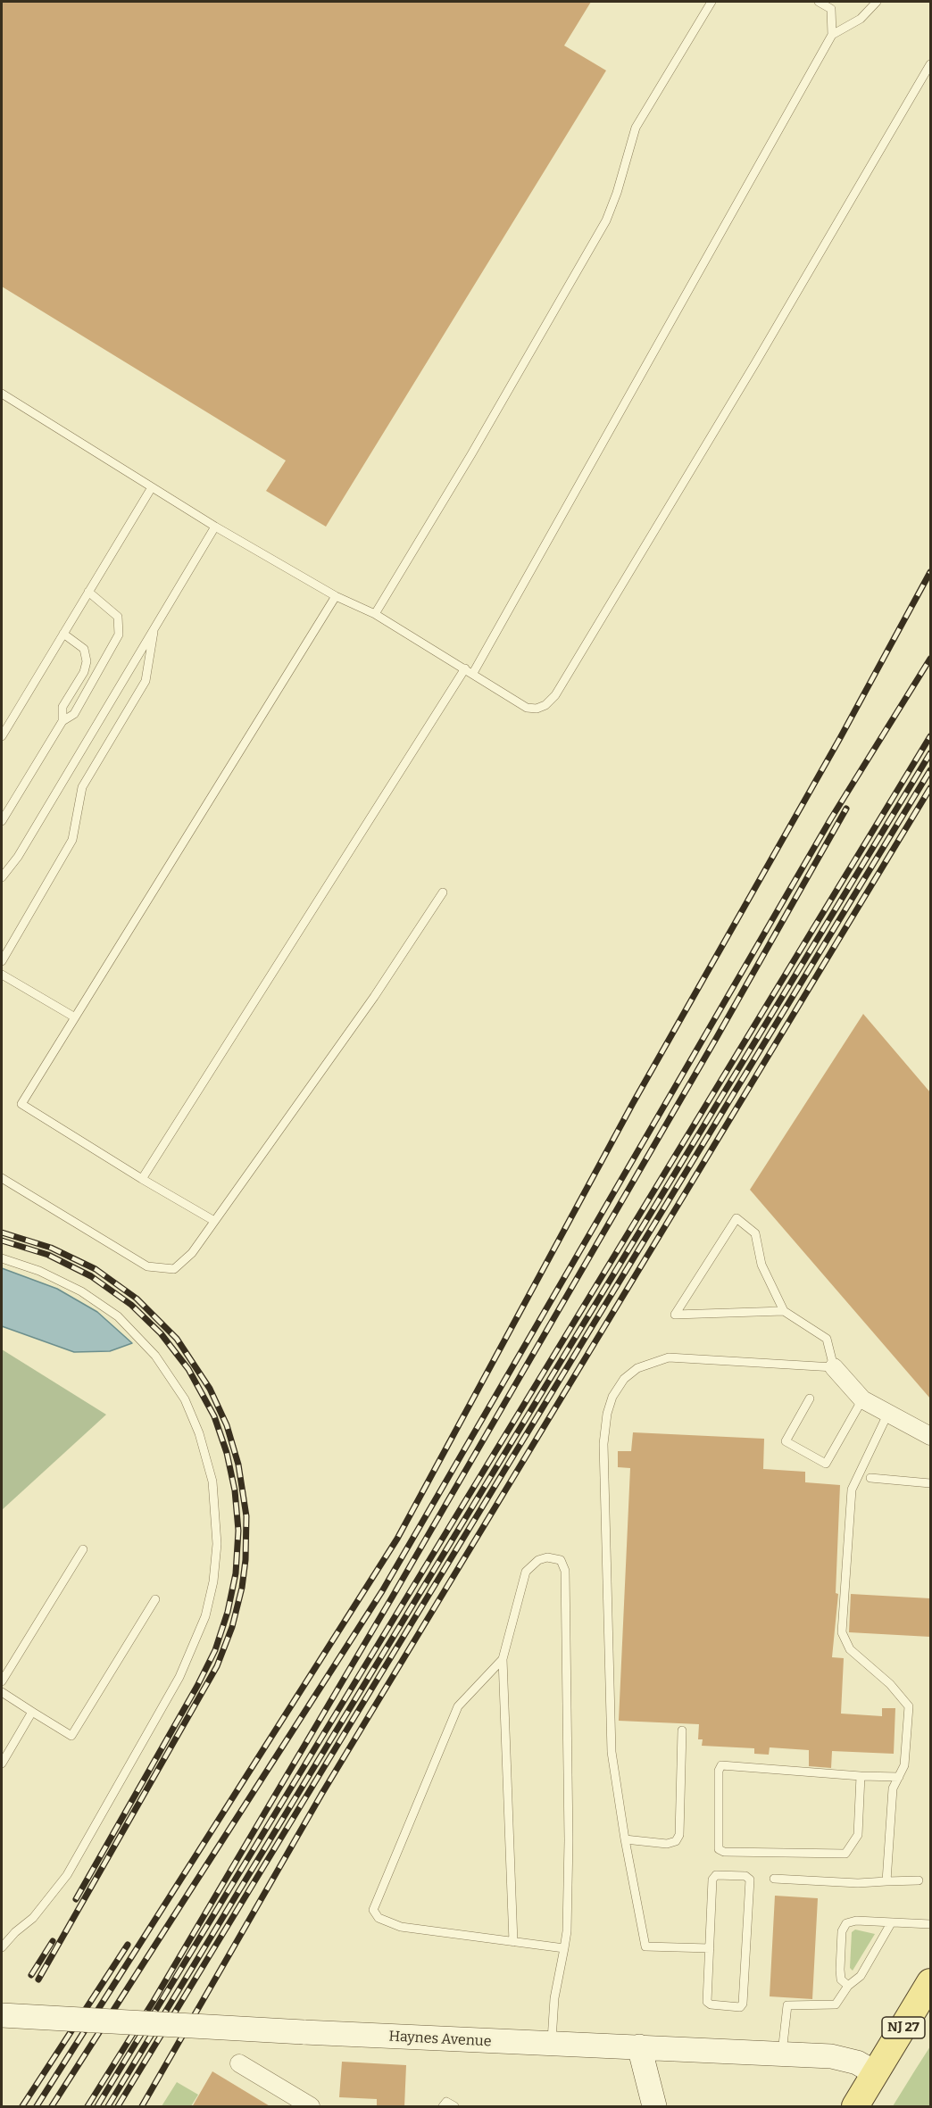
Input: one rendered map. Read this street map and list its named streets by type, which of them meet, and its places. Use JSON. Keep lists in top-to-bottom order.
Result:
{
  "streets": {
    "main road": ["NJ 27", "Haynes Avenue"]
  },
  "crossings": [
    ["NJ 27", "Haynes Avenue"]
  ]
}
